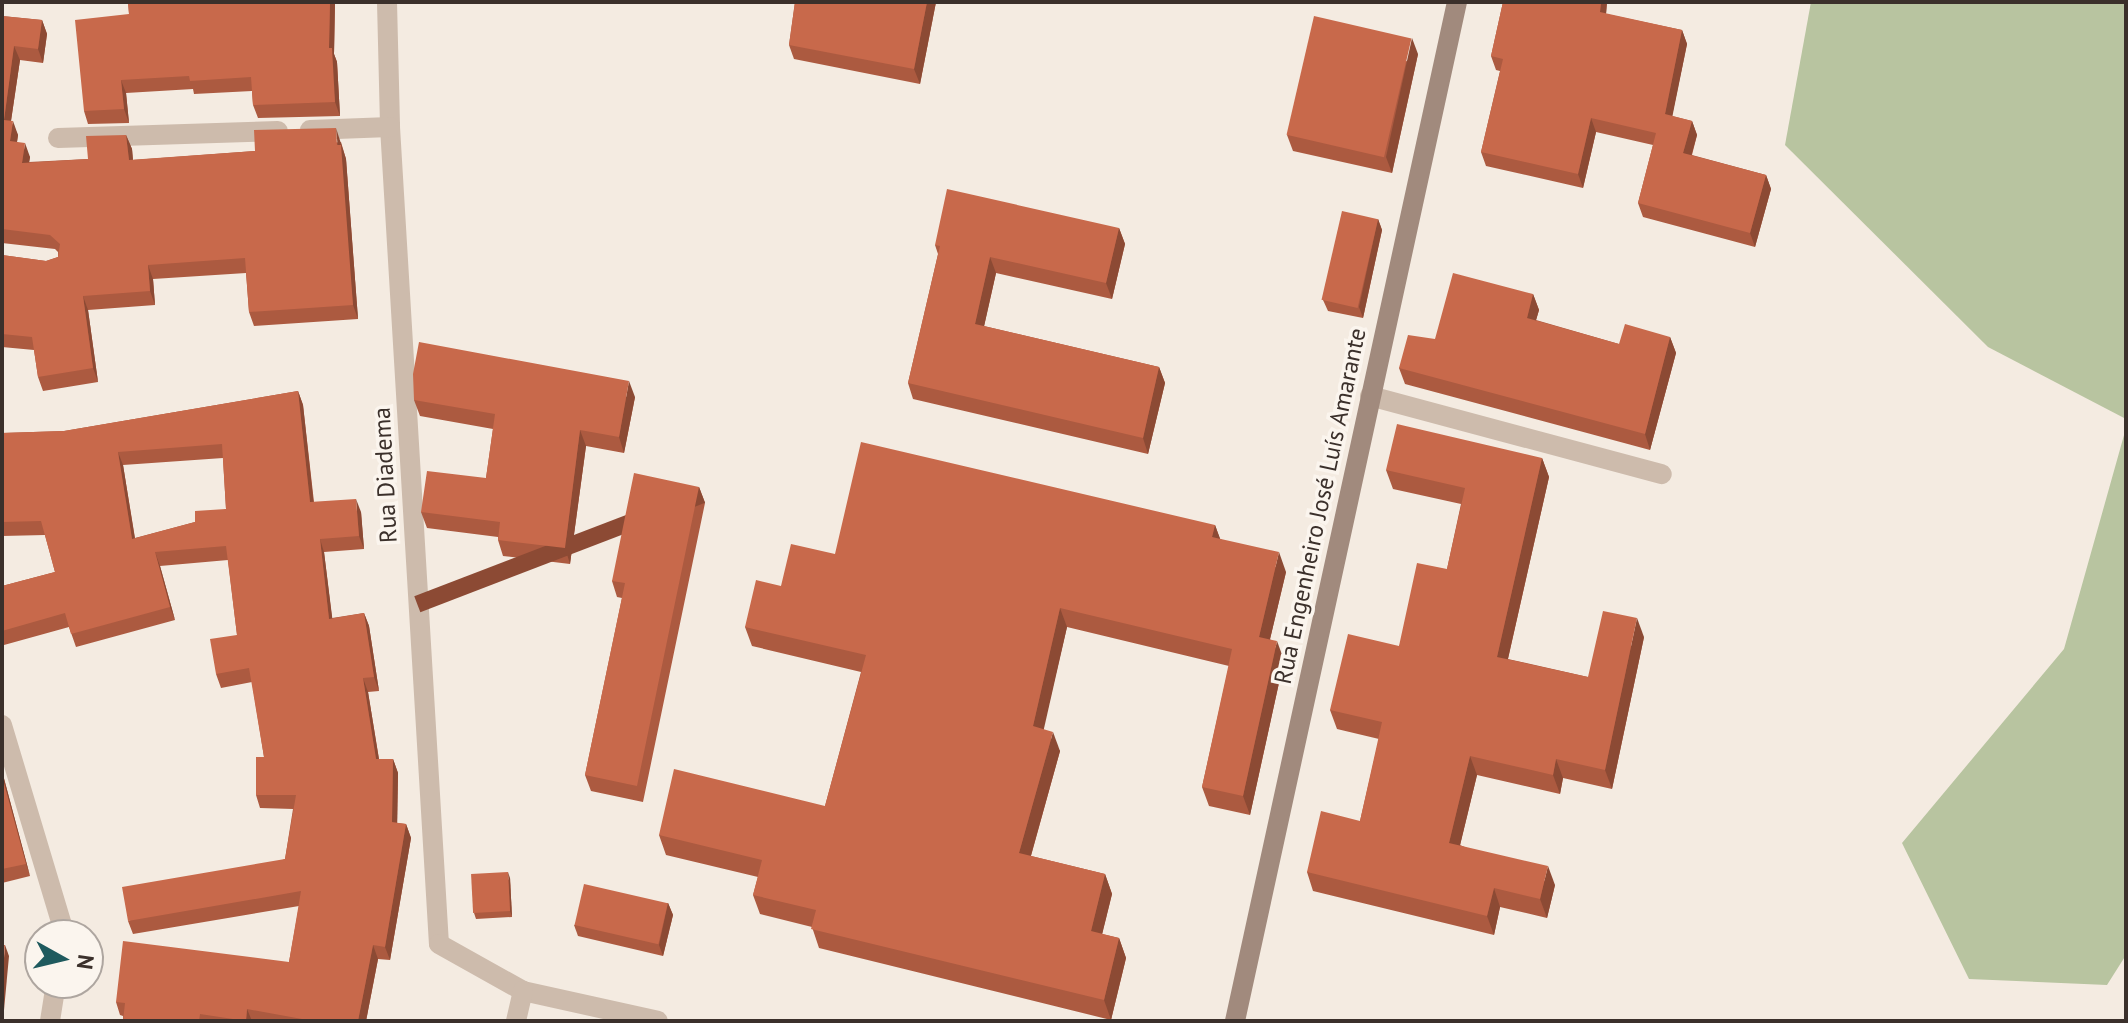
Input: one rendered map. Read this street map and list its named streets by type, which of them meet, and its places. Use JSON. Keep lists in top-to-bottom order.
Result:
{
  "streets": {
    "street": ["Rua Diadema", "Rua Engenheiro José Luís Amarante"]
  },
  "north": "right"
}
